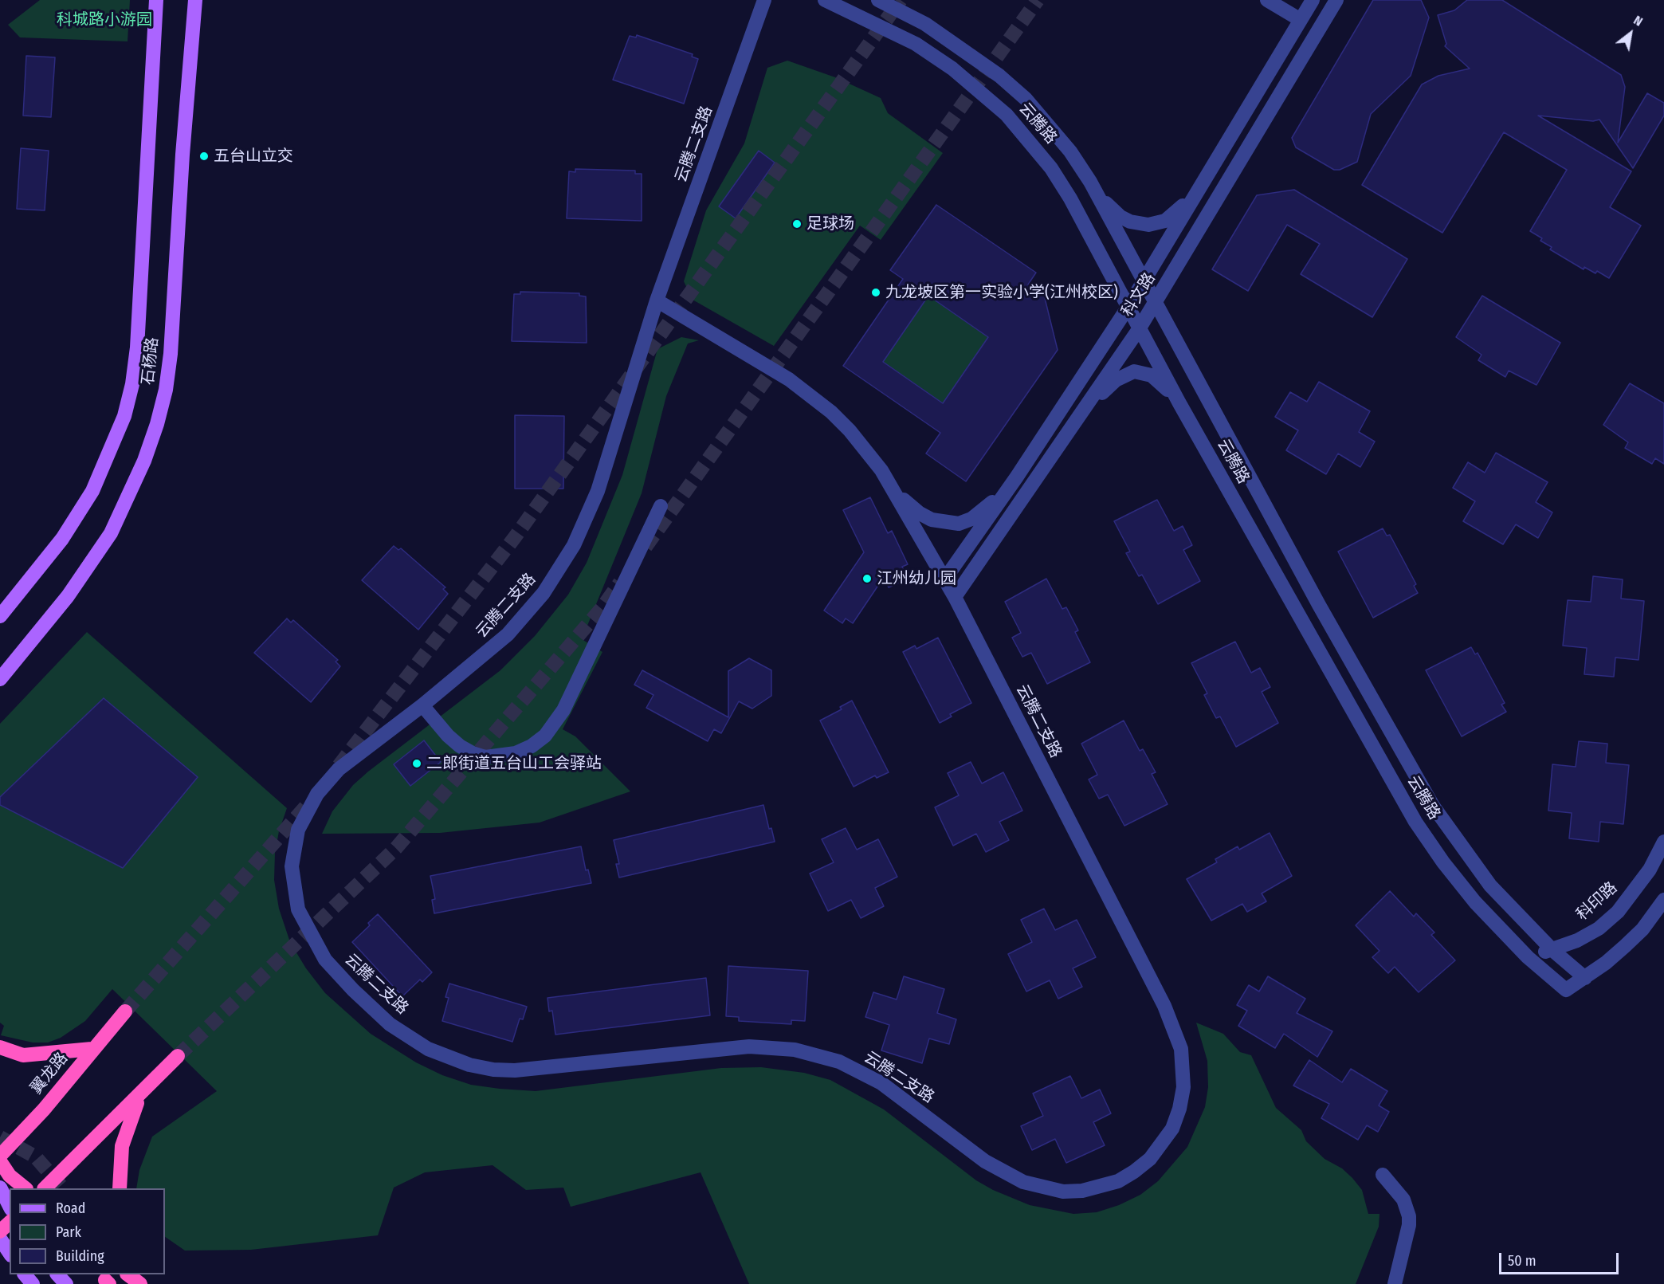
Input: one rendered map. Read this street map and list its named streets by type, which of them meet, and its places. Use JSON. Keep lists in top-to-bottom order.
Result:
{
  "streets": {
    "highway": ["翼龙路"],
    "main road": ["石杨路"],
    "street": [
      "云腾路",
      "云腾二支路",
      "科文路",
      "科印路"
    ]
  },
  "crossings": [
    ["云腾路", "科文路"],
    ["云腾路", "科印路"],
    ["云腾二支路", "科文路"]
  ],
  "parks": ["科城路小游园"],
  "places": [
    "五台山立交",
    "足球场",
    "九龙坡区第一实验小学(江州校区)",
    "江州幼儿园",
    "二郎街道五台山工会驿站"
  ],
  "legend": ["Road", "Park", "Building"],
  "scale_bar": "50 m",
  "north": "top right"
}
